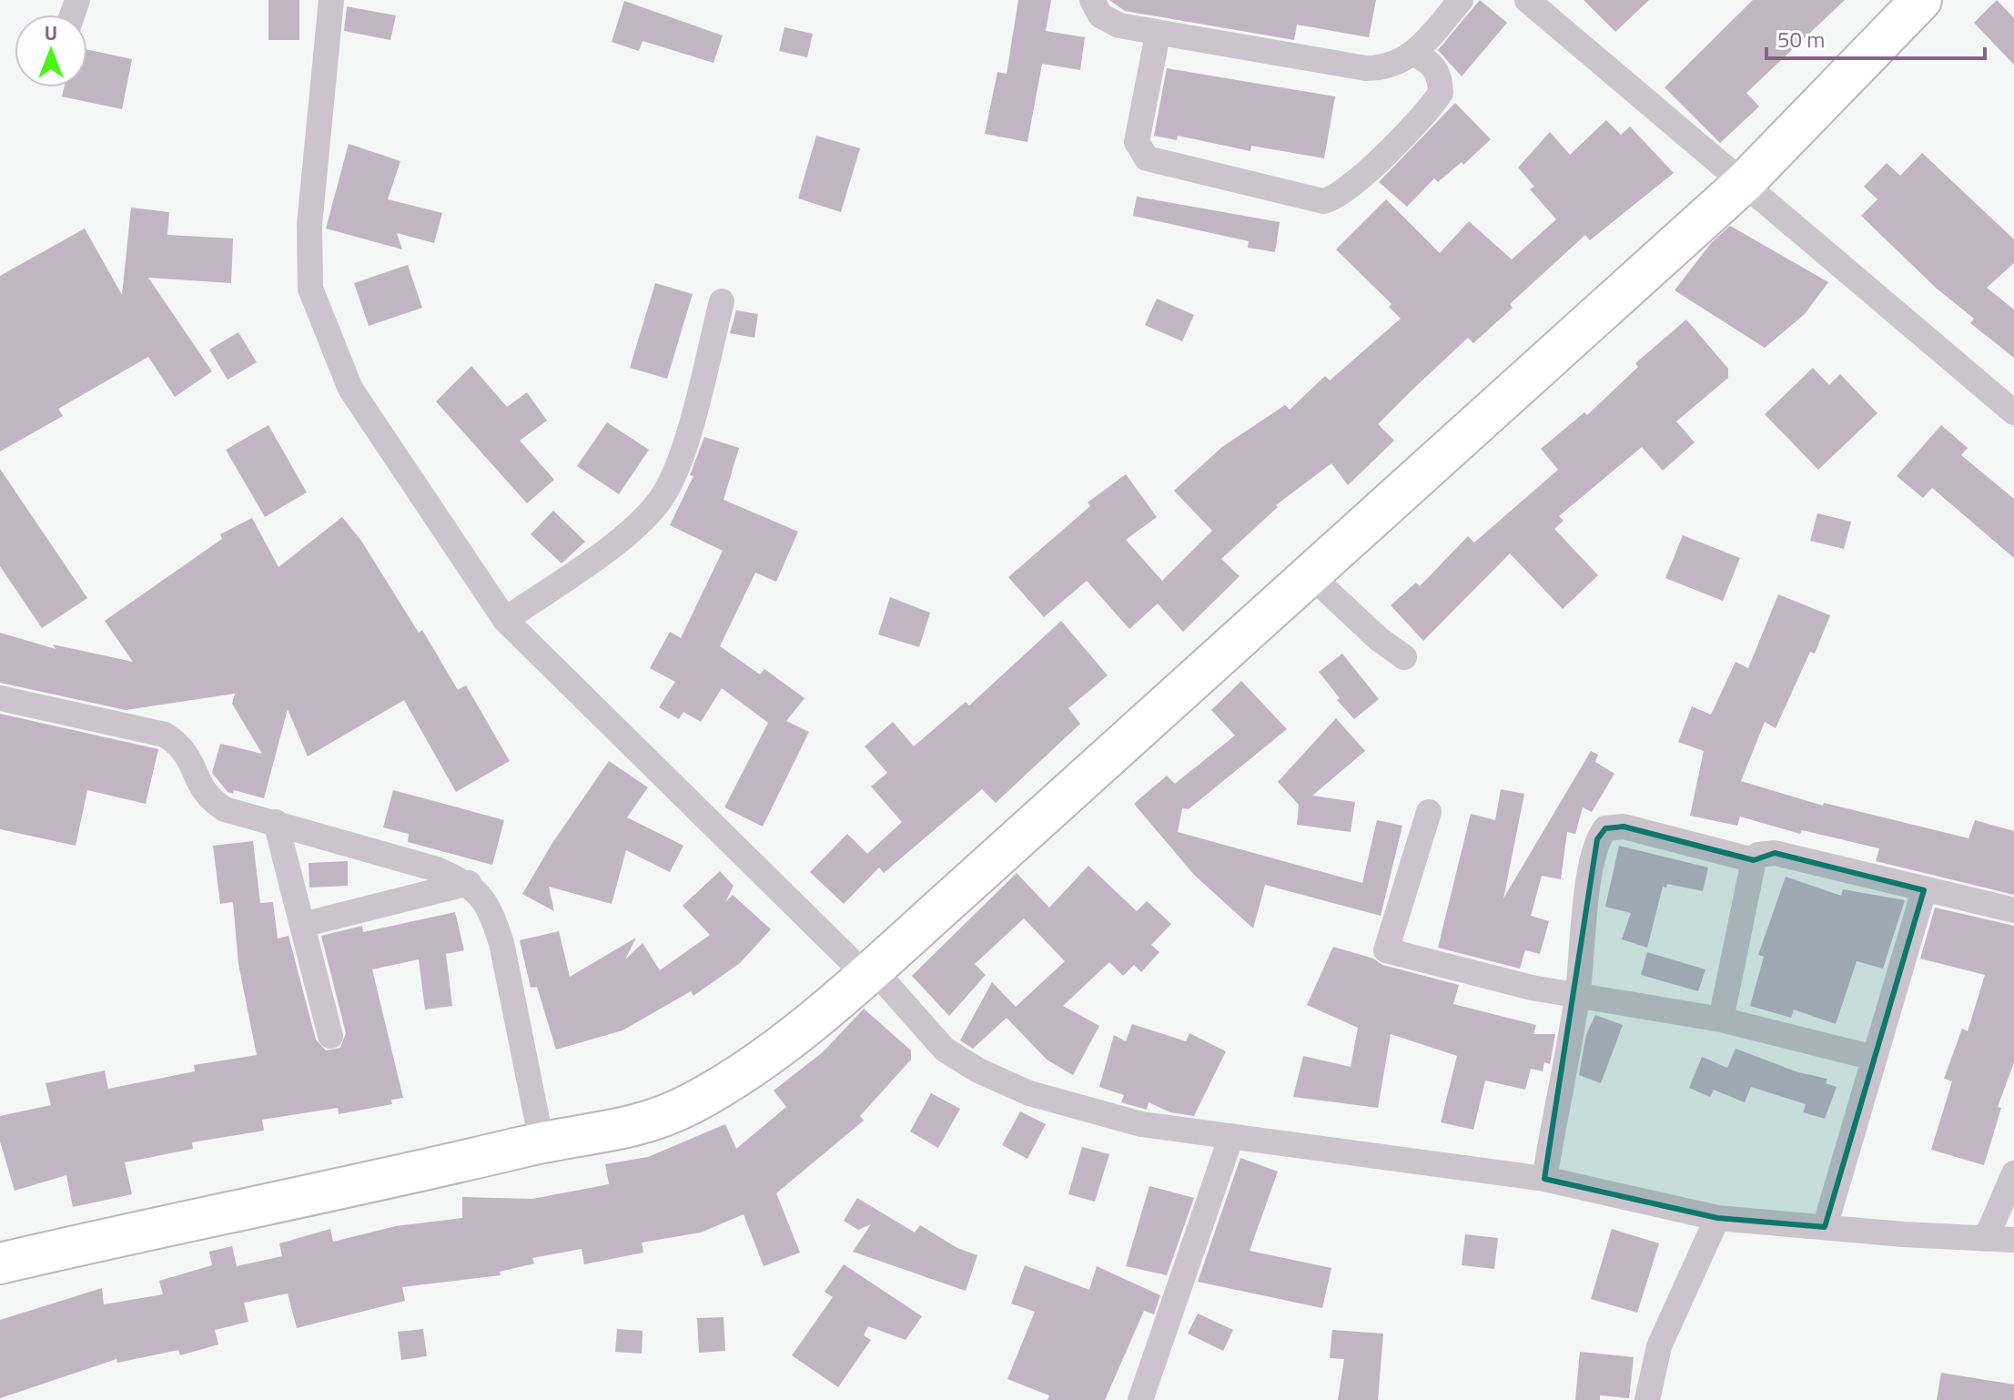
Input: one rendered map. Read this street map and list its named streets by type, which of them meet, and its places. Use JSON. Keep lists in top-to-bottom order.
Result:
{
  "scale_bar": "50 m",
  "north": "top"
}
